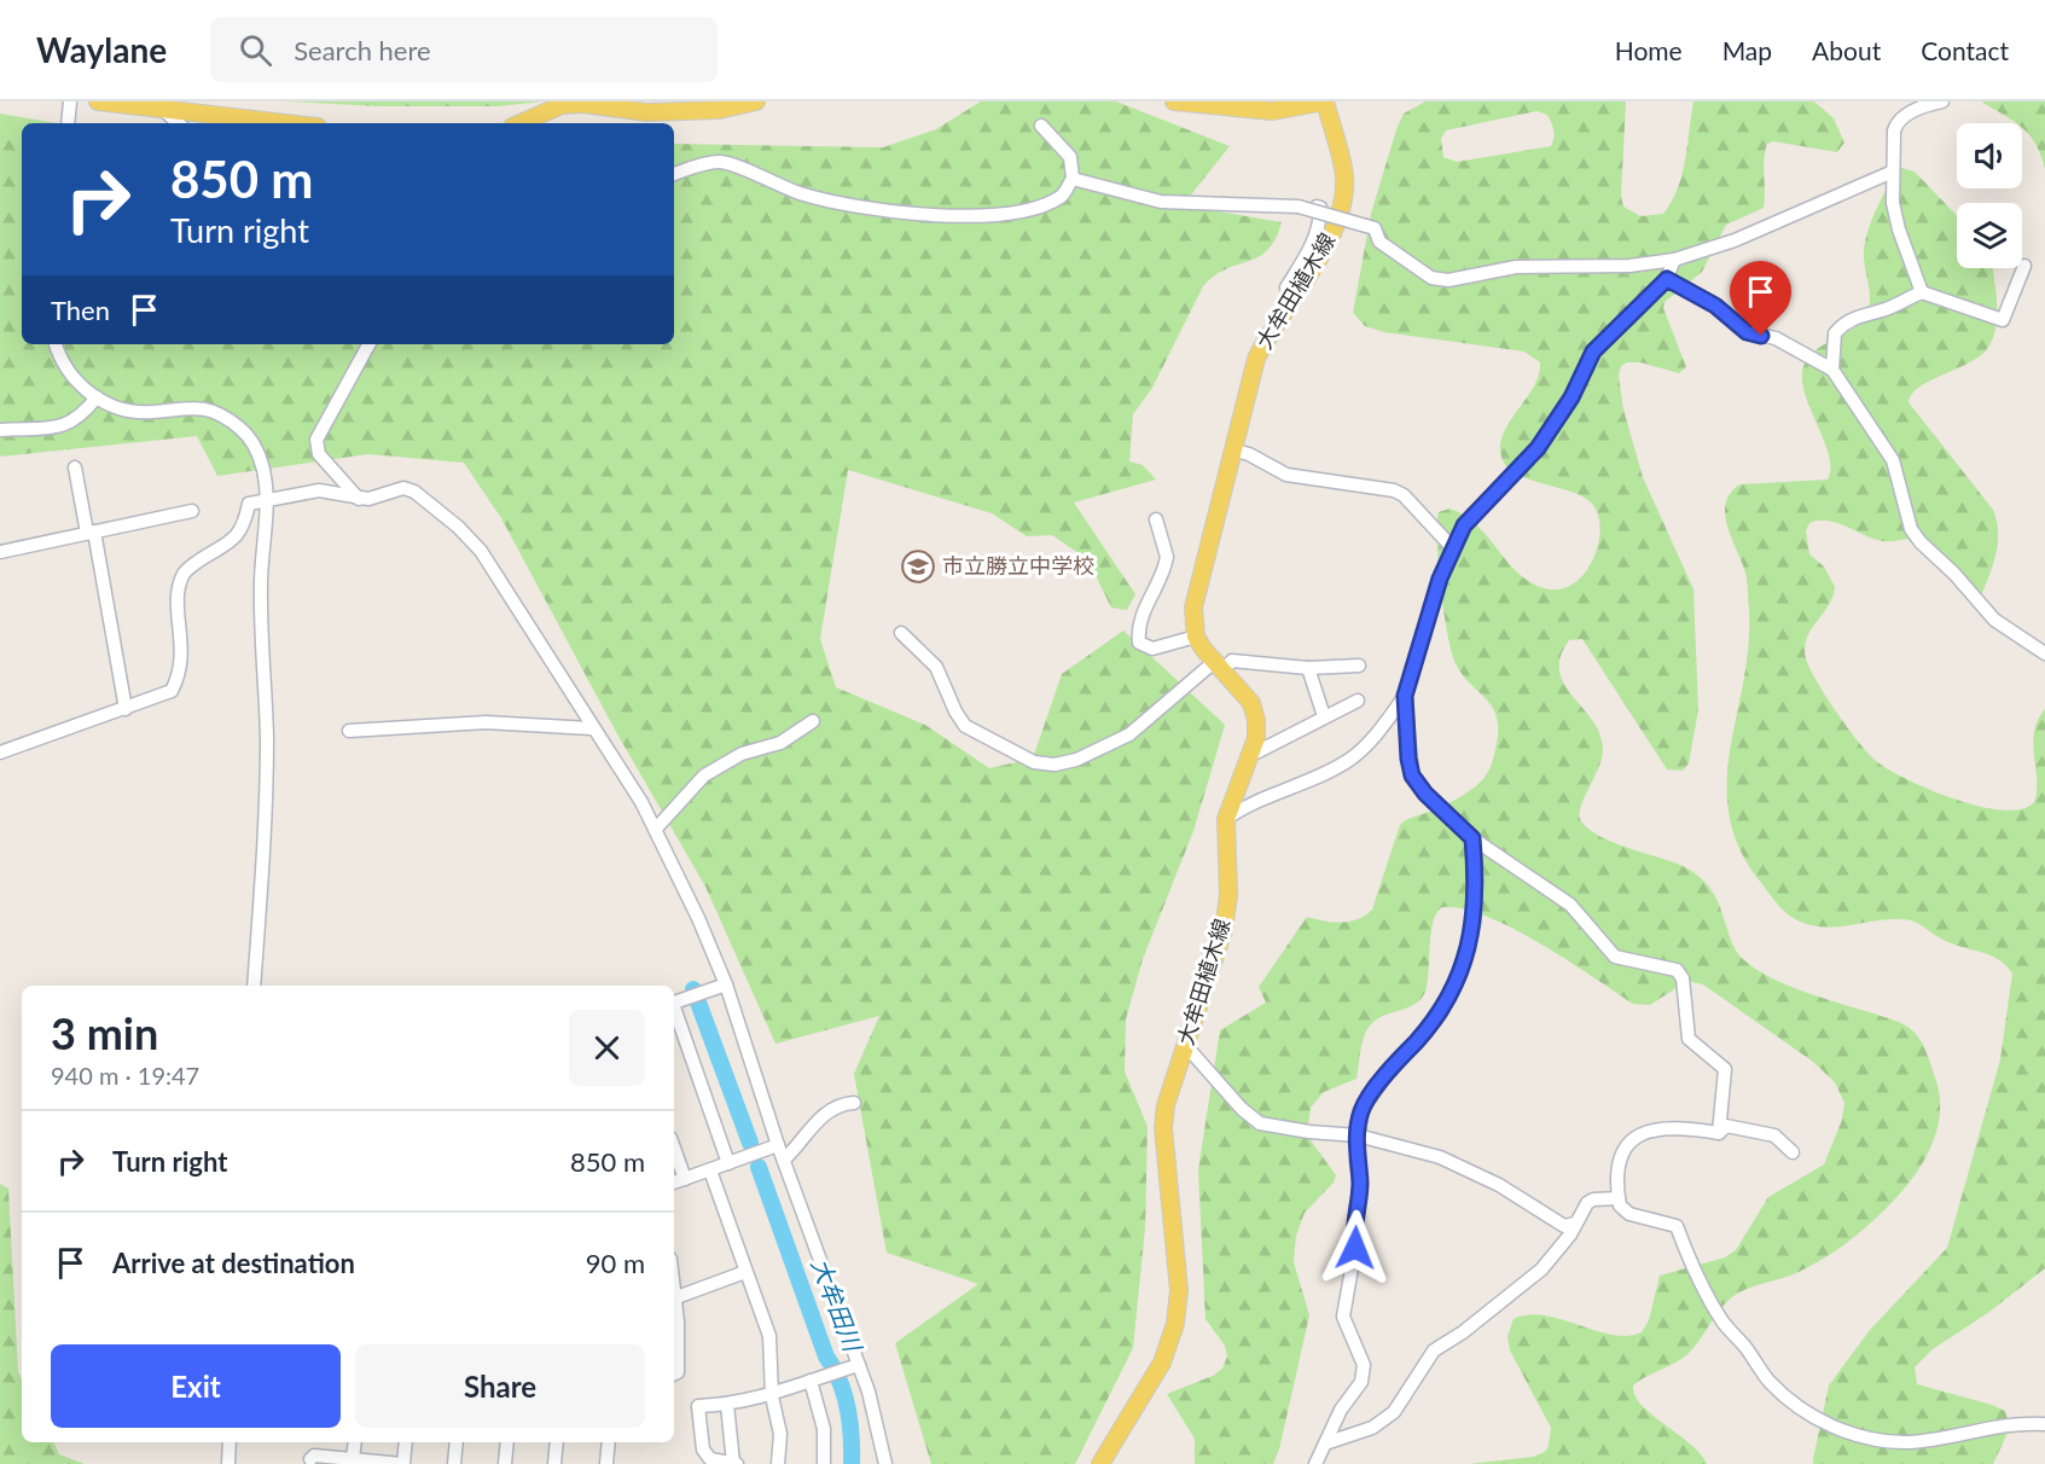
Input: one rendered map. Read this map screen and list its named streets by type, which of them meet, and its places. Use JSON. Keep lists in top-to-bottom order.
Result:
{
  "streets": {
    "main road": ["大牟田植木線"]
  },
  "water": ["大牟田川"],
  "places": {
    "school or university": ["市立勝立中学校"]
  },
  "page": {
    "header": "Waylane",
    "search": "Search here",
    "nav": [
      "Home",
      "Map",
      "About",
      "Contact"
    ],
    "turn": ["850 m", "Turn right"],
    "then": "Then",
    "heading": ["3 min", "940 m · 19:47"],
    "list": [
      {
        "name": "Turn right",
        "value": "850 m"
      },
      {
        "name": "Arrive at destination",
        "value": "90 m"
      }
    ],
    "buttons": ["Exit", "Share"]
  }
}
